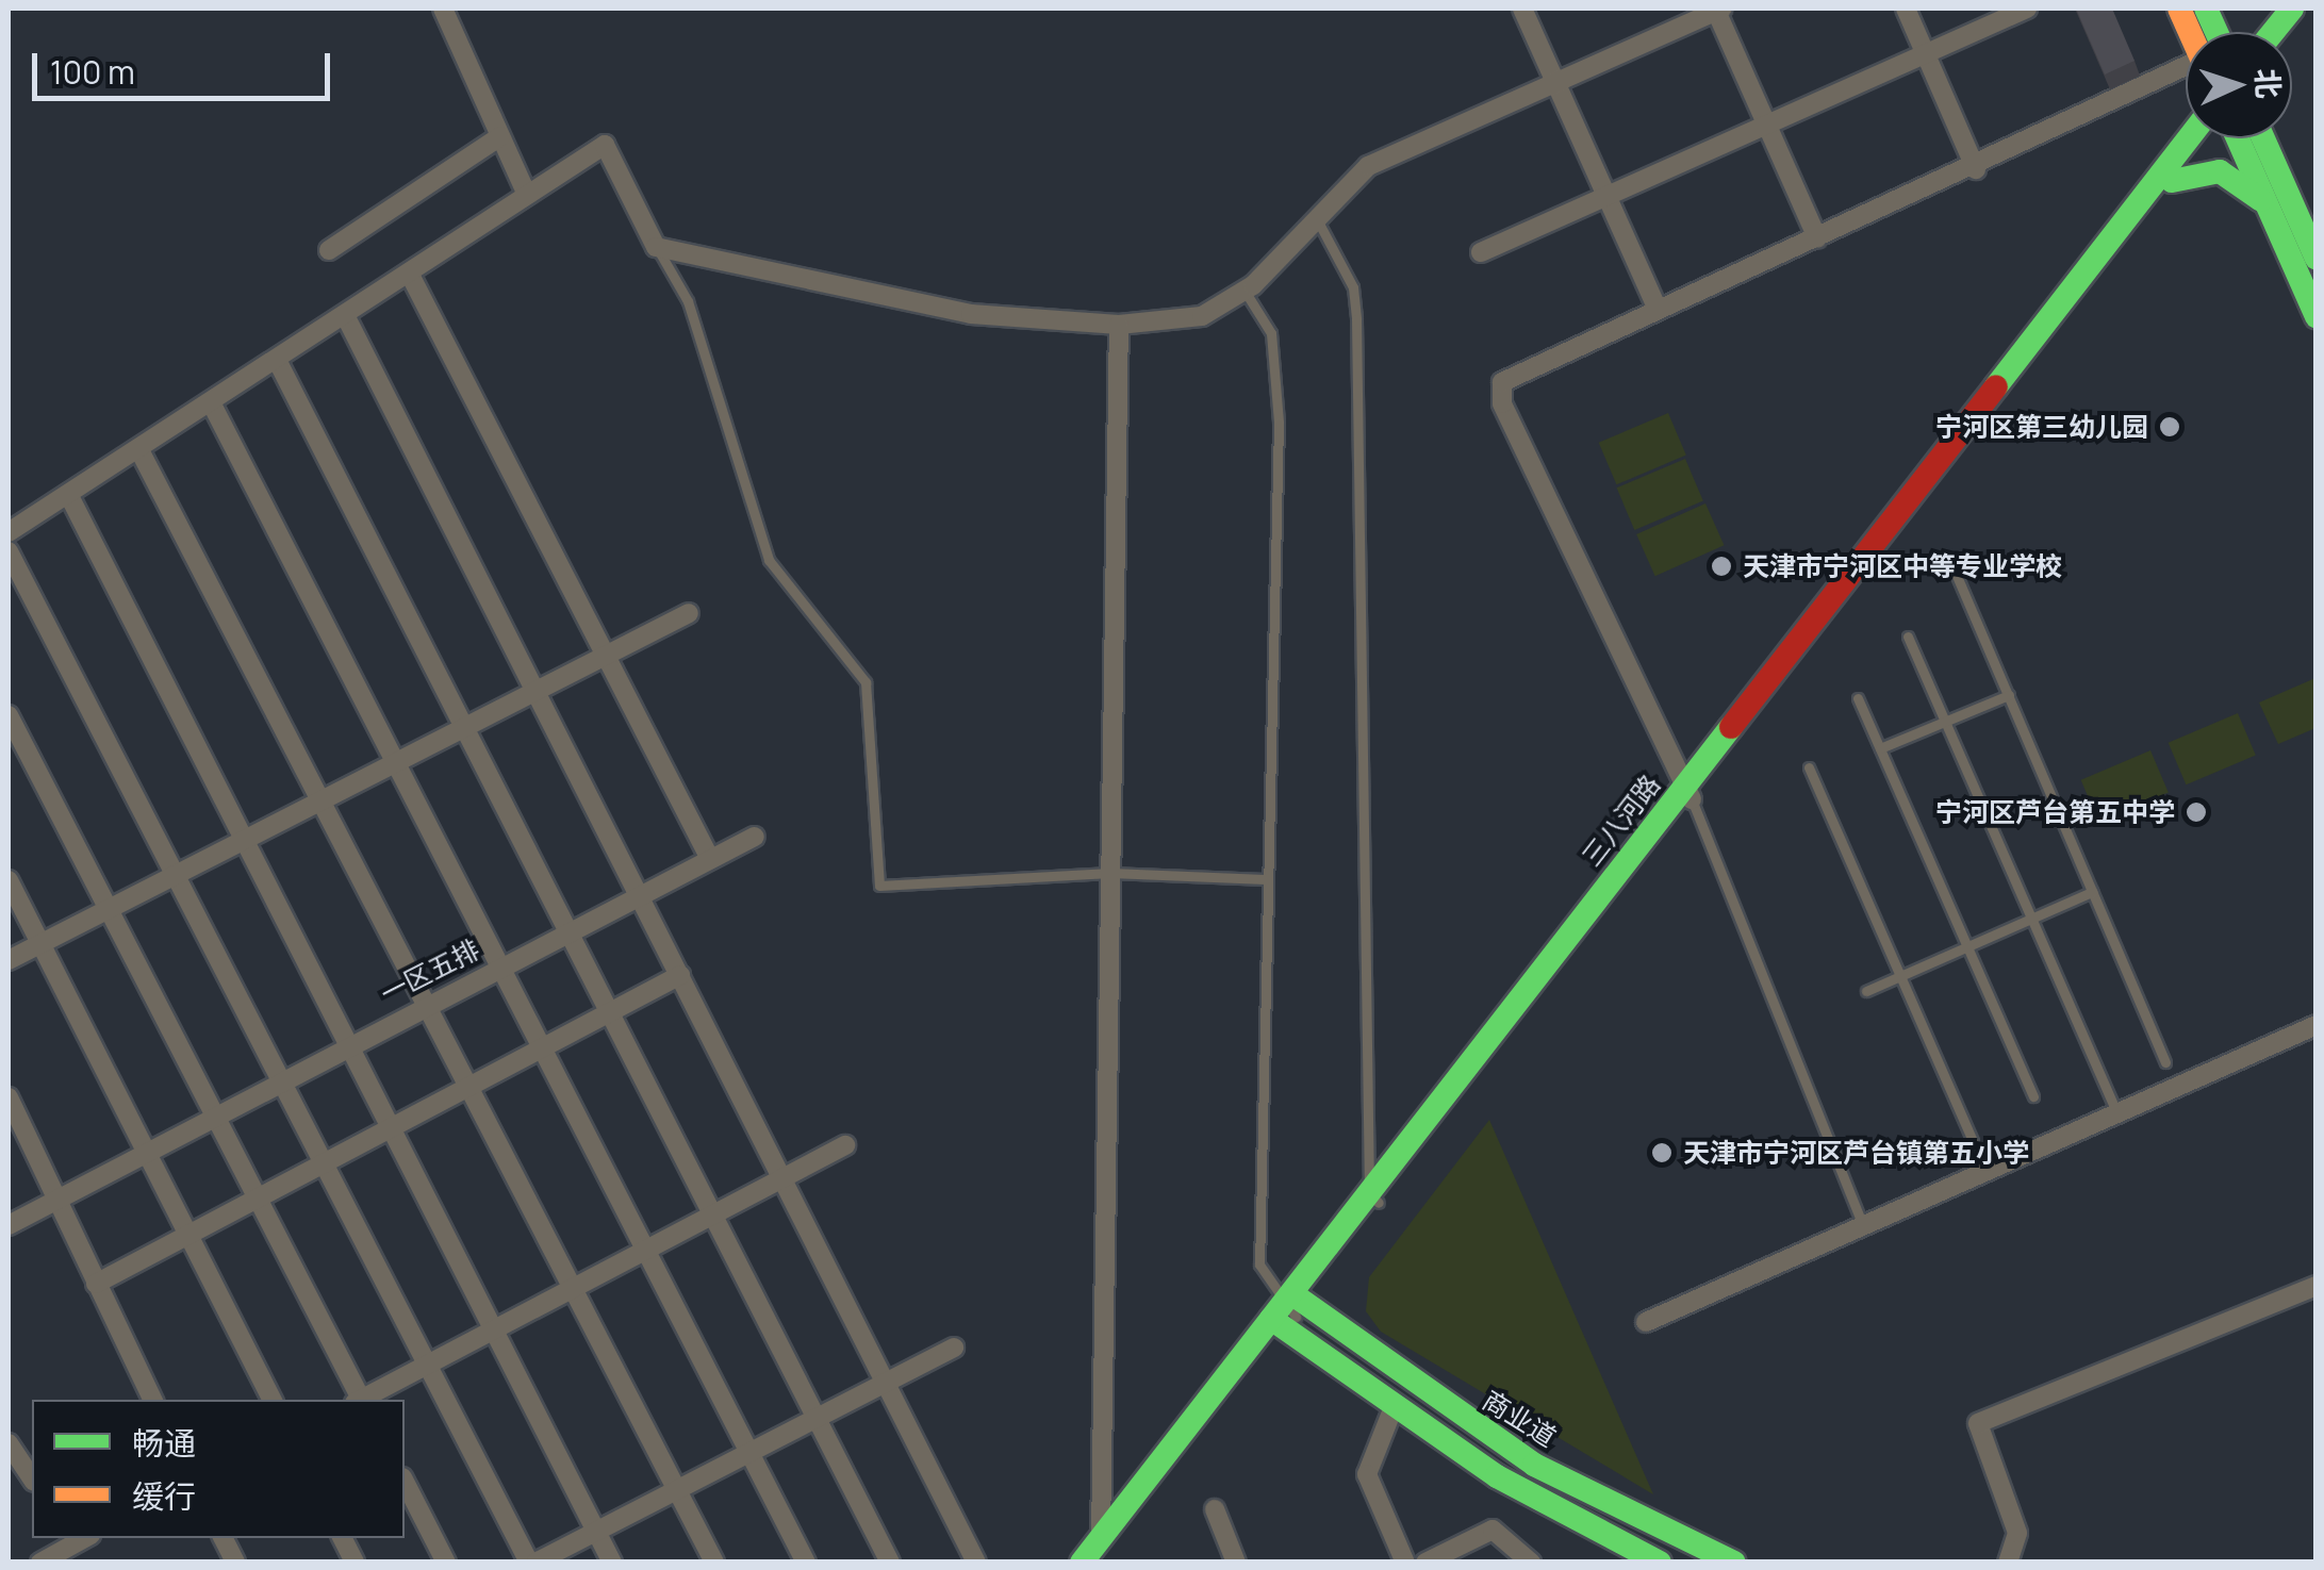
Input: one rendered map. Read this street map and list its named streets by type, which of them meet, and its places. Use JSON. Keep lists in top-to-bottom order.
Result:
{
  "streets": {
    "street": ["三八河路", "一区五排", "商业道"]
  },
  "crossings": [
    ["三八河路", "商业道"]
  ],
  "places": [
    "宁河区第三幼儿园",
    "天津市宁河区中等专业学校",
    "宁河区芦台第五中学",
    "天津市宁河区芦台镇第五小学"
  ],
  "legend": ["畅通", "缓行"],
  "scale_bar": "100 m",
  "north": "right"
}
